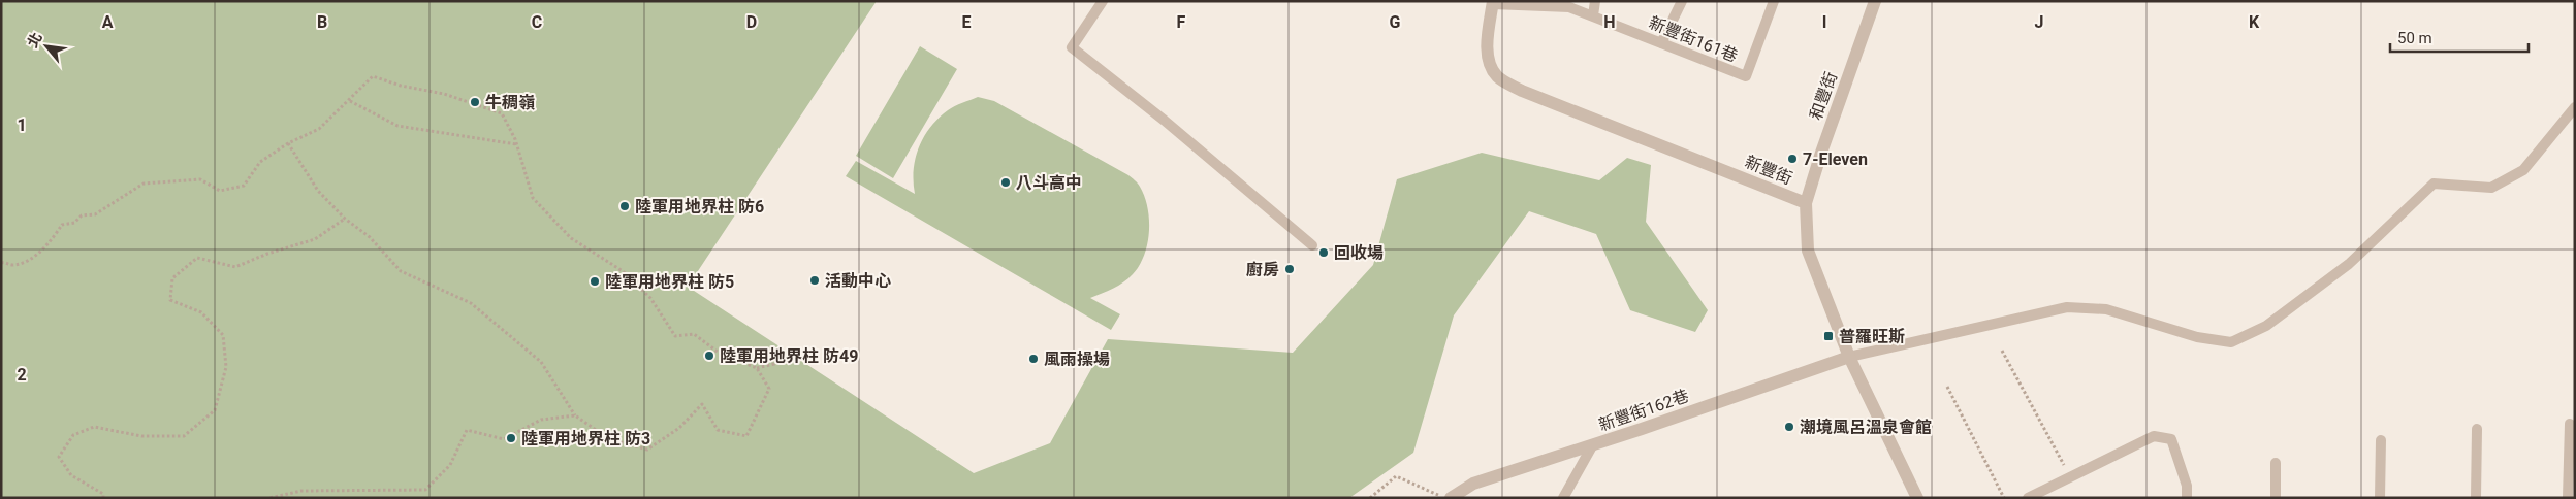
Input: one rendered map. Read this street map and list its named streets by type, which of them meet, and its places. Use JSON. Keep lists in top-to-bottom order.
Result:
{
  "streets": {
    "street": ["和豐街", "新豐街", "新豐街162巷"],
    "lane": ["新豐街161巷"]
  },
  "crossings": [
    ["新豐街161巷", "新豐街"],
    ["和豐街", "新豐街"],
    ["新豐街", "新豐街162巷"]
  ],
  "places": {
    "other": [
      "牛稠嶺",
      "7-Eleven",
      "八斗高中",
      "陸軍用地界柱 防6",
      "回收場",
      "廚房",
      "活動中心",
      "陸軍用地界柱 防5",
      "陸軍用地界柱 防49",
      "風雨操場",
      "潮境風呂溫泉會館",
      "陸軍用地界柱 防3"
    ],
    "transit": ["普羅旺斯"]
  },
  "scale_bar": "50 m",
  "north": "top left",
  "grid": {
    "columns": [
      "A",
      "B",
      "C",
      "D",
      "E",
      "F",
      "G",
      "H",
      "I",
      "J",
      "K"
    ],
    "rows": ["1", "2"]
  }
}
